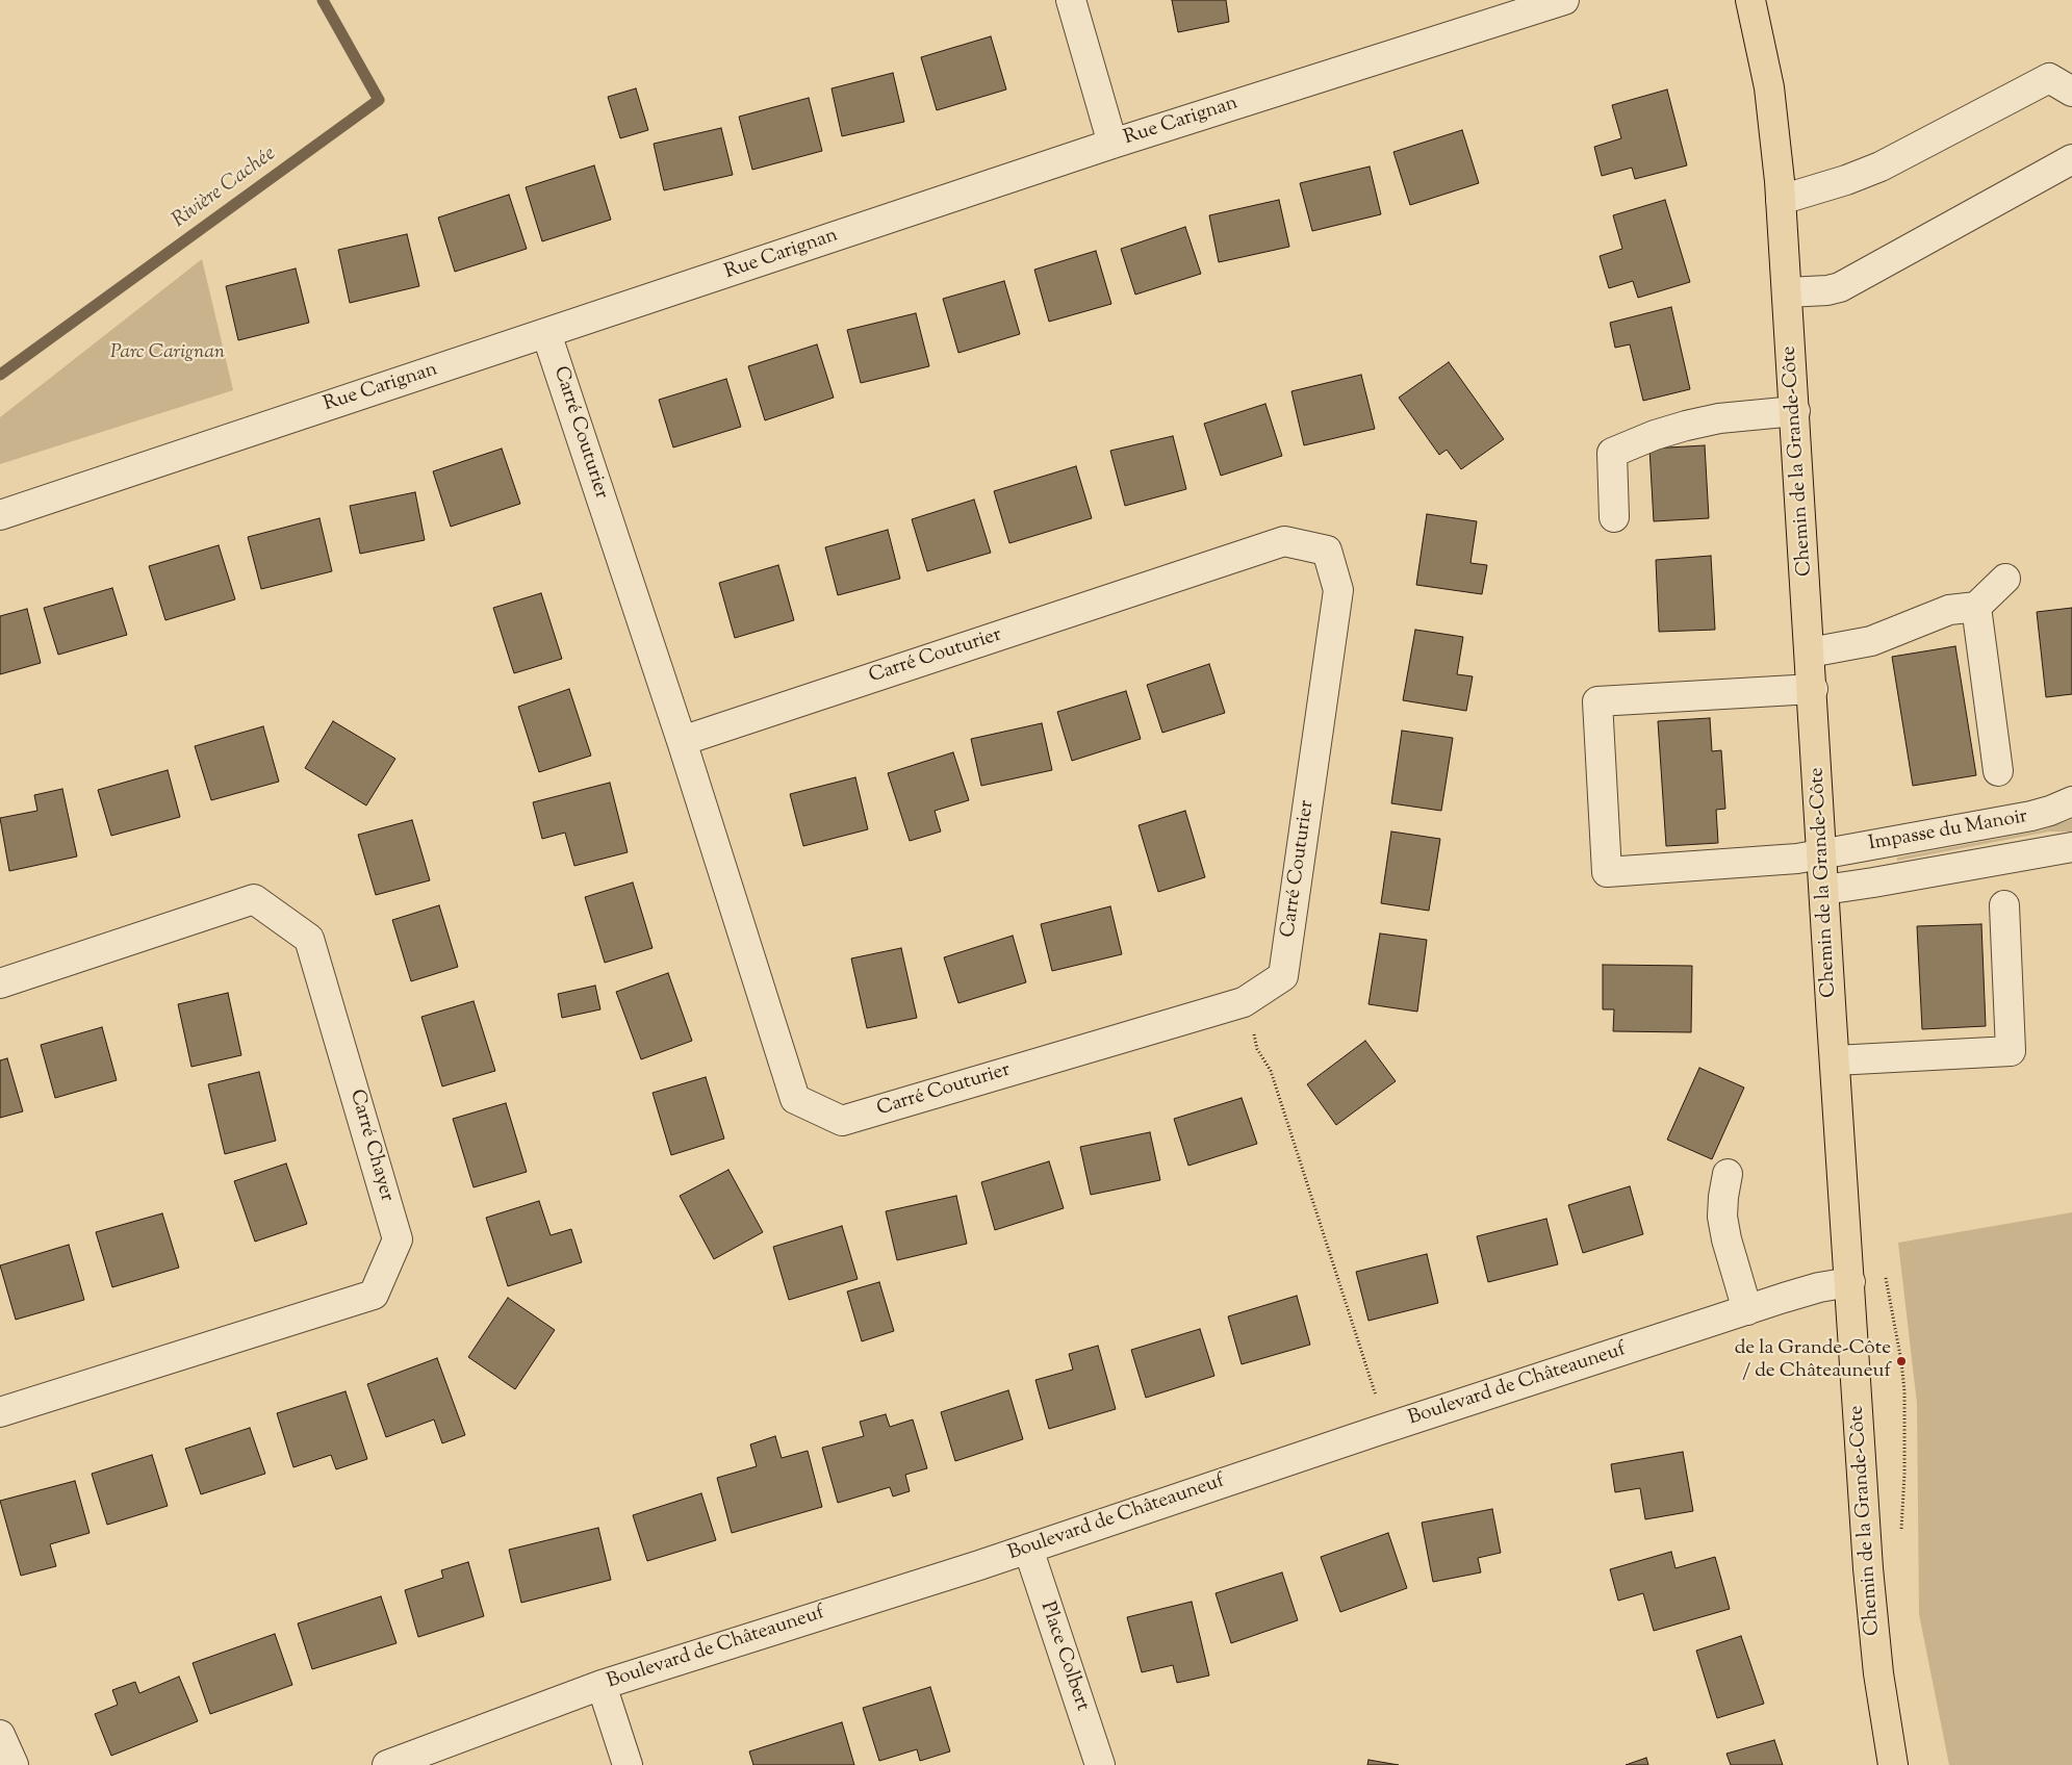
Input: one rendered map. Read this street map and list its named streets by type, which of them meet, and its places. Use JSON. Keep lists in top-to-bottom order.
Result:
{
  "streets": {
    "main road": ["Chemin de la Grande-Côte"],
    "street": [
      "Rue Carignan",
      "Carré Couturier",
      "Impasse du Manoir",
      "Carré Chayer",
      "Boulevard de Châteauneuf",
      "Place Colbert"
    ]
  },
  "crossings": [
    ["Rue Carignan", "Carré Couturier"],
    ["Chemin de la Grande-Côte", "Impasse du Manoir"],
    ["Chemin de la Grande-Côte", "Boulevard de Châteauneuf"],
    ["Boulevard de Châteauneuf", "Place Colbert"]
  ],
  "water": ["Rivière Cachée"],
  "parks": ["Parc Carignan"],
  "places": ["de la Grande-Côte / de Châteauneuf"]
}
